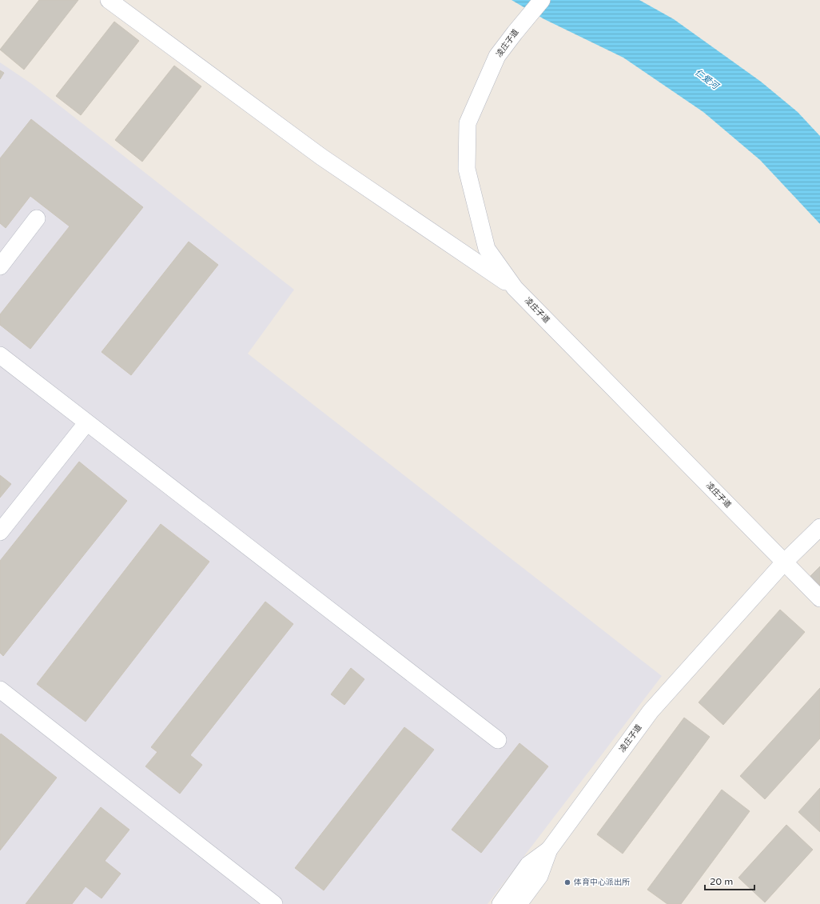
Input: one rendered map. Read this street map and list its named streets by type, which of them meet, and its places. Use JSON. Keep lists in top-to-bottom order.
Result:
{
  "streets": {
    "street": ["凌庄子道"]
  },
  "water": ["仁爱河"],
  "places": ["体育中心派出所"],
  "scale_bar": "20 m"
}
